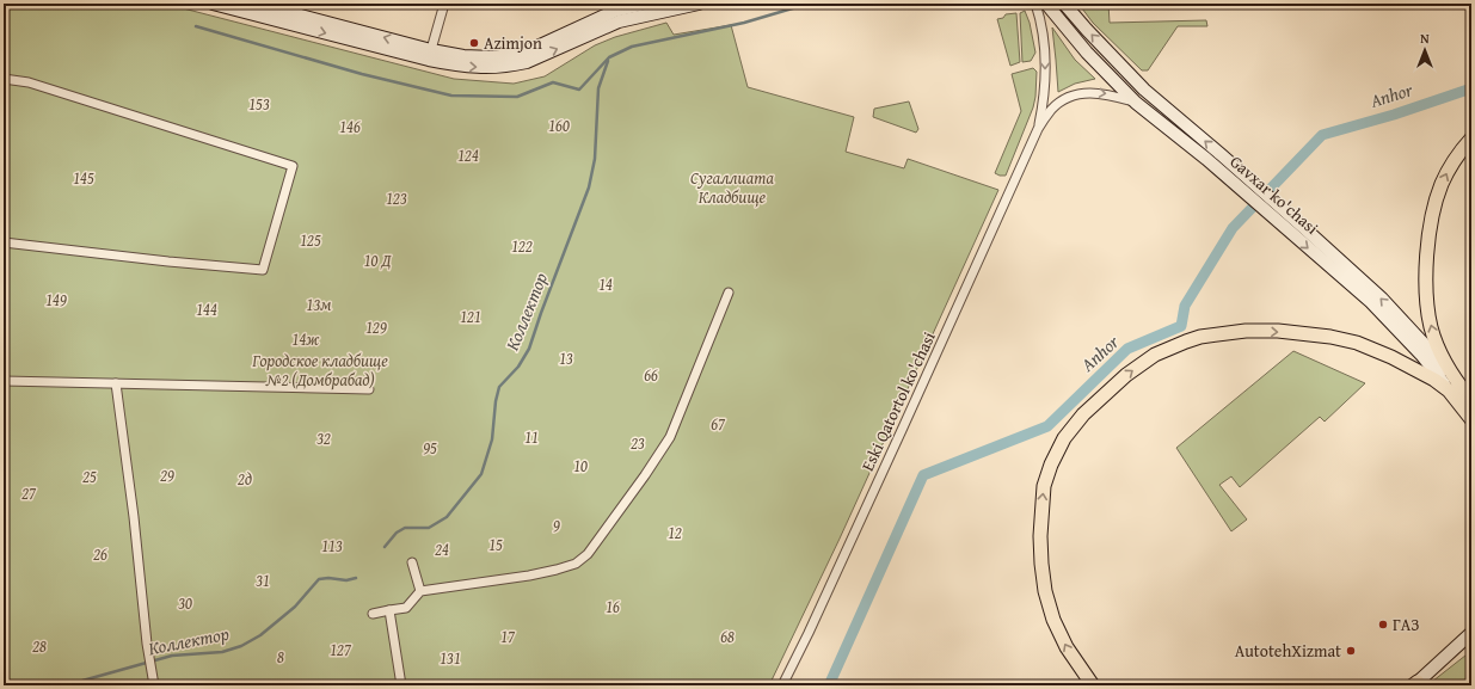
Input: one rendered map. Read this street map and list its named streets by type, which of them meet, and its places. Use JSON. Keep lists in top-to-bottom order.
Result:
{
  "streets": {
    "main road": ["Gavxar ko'chasi"],
    "street": ["Eski Qatortol ko'chasi"]
  },
  "crossings": [
    ["Gavxar ko'chasi", "Eski Qatortol ko'chasi"]
  ],
  "water": ["Anhor", "Коллектор"],
  "parks": [
    "153",
    "160",
    "146",
    "124",
    "145",
    "Сугаллиата Кладбище",
    "123",
    "125",
    "122",
    "10 Д",
    "14",
    "149",
    "13м",
    "144",
    "121",
    "129",
    "14ж",
    "13",
    "Городское кладбище №2 (Домбрабад)",
    "66",
    "67",
    "11",
    "32",
    "23",
    "95",
    "10",
    "29",
    "25",
    "2д",
    "27",
    "9",
    "12",
    "15",
    "113",
    "24",
    "26",
    "31",
    "30",
    "16",
    "17",
    "68",
    "28",
    "127",
    "8",
    "131"
  ],
  "places": ["Azimjon", "ГАЗ", "AutotehXizmat"],
  "north": "top"
}
